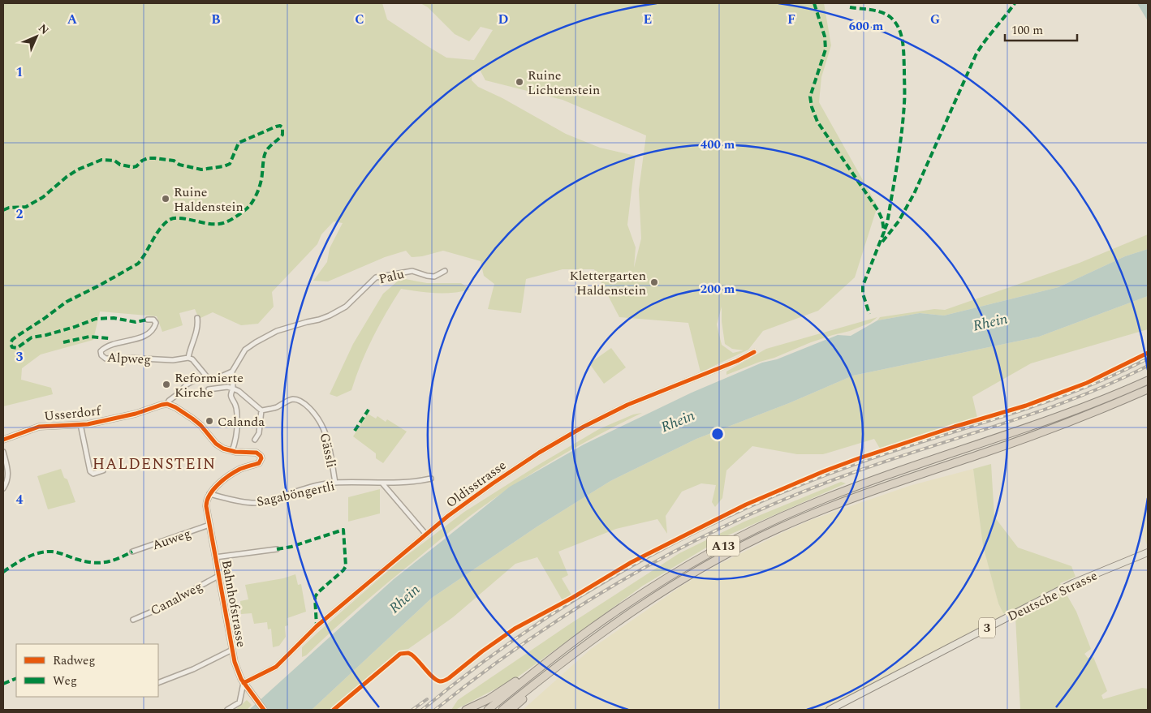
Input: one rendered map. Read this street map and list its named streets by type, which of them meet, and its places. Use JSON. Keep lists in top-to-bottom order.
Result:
{
  "streets": {
    "highway": ["A13"],
    "main road": ["Deutsche Strasse", "3"],
    "street": [
      "Palu",
      "Alpweg",
      "Usserdorf",
      "Gässli",
      "Oldisstrasse",
      "Sagaböngertli",
      "Auweg",
      "Canalweg",
      "Bahnhofstrasse"
    ]
  },
  "crossings": [
    ["Gässli", "Sagaböngertli"],
    ["Oldisstrasse", "Bahnhofstrasse"],
    ["Sagaböngertli", "Bahnhofstrasse"],
    ["Auweg", "Bahnhofstrasse"],
    ["Canalweg", "Bahnhofstrasse"]
  ],
  "districts": ["HALDENSTEIN"],
  "water": ["Rhein"],
  "places": [
    "Ruine Lichtenstein",
    "Ruine Haldenstein",
    "Klettergarten Haldenstein",
    "Reformierte Kirche",
    "Calanda"
  ],
  "legend": ["Radweg", "Weg"],
  "scale_bar": "100 m",
  "north": "top right",
  "grid": {
    "columns": [
      "A",
      "B",
      "C",
      "D",
      "E",
      "F",
      "G"
    ],
    "rows": [
      "1",
      "2",
      "3",
      "4"
    ]
  },
  "rings": ["600 m", "400 m", "200 m"]
}
